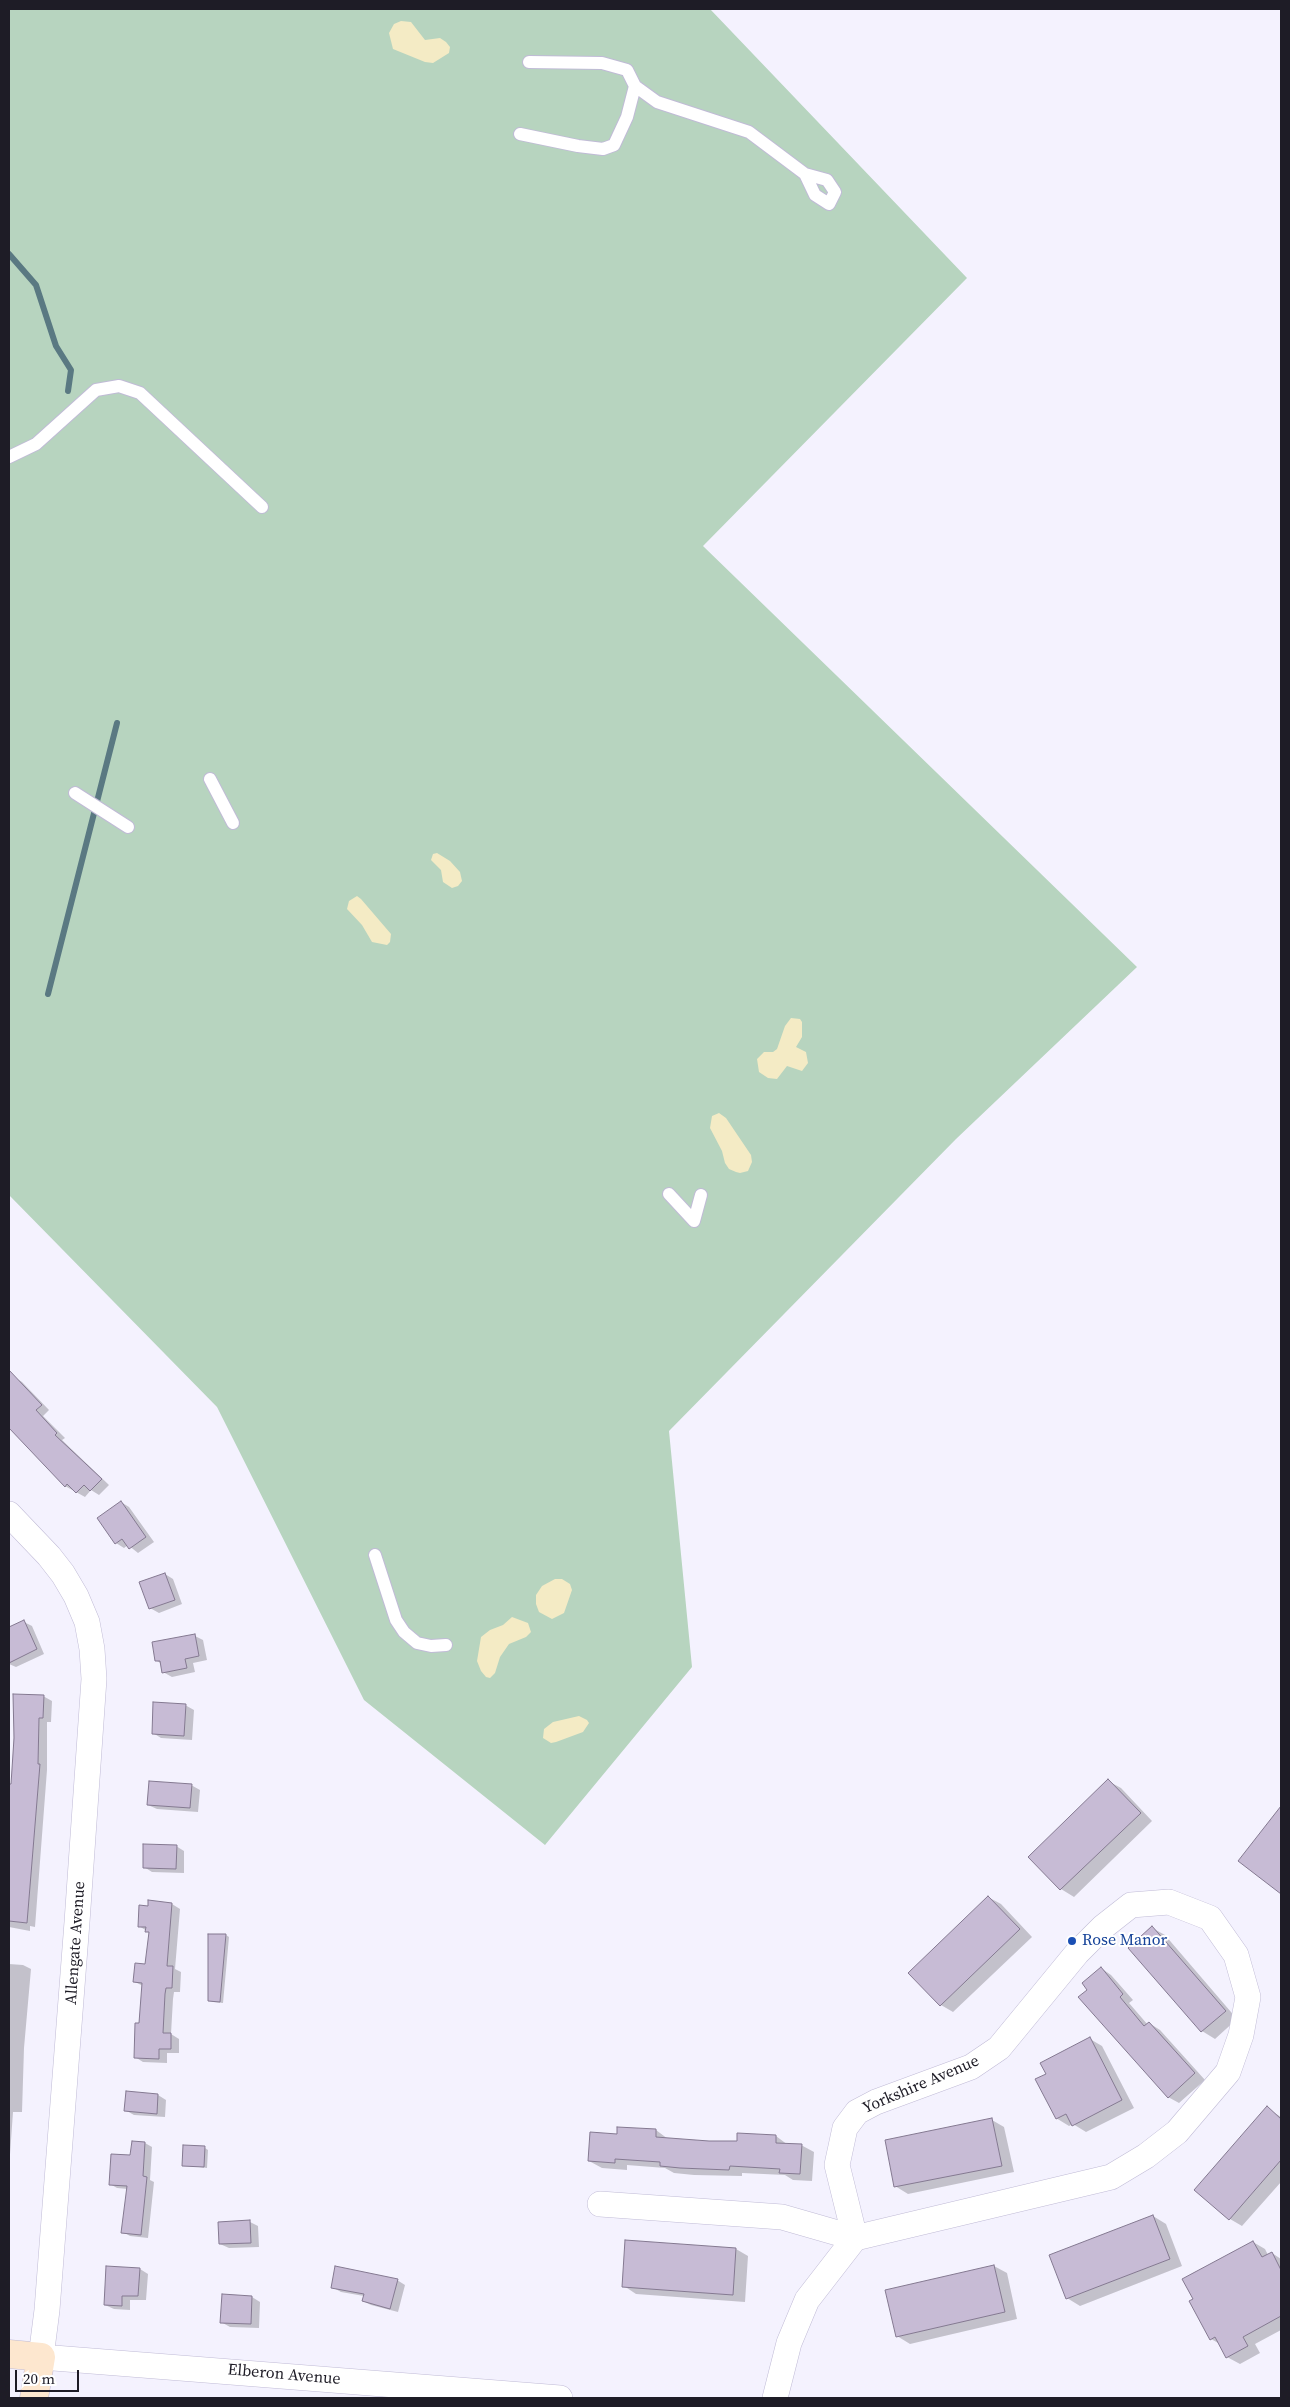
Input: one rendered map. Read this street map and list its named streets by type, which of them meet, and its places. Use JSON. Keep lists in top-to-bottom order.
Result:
{
  "streets": {
    "street": ["Allengate Avenue", "Yorkshire Avenue", "Elberon Avenue"]
  },
  "crossings": [
    ["Allengate Avenue", "Elberon Avenue"]
  ],
  "places": ["Rose Manor"],
  "scale_bar": "20 m"
}
